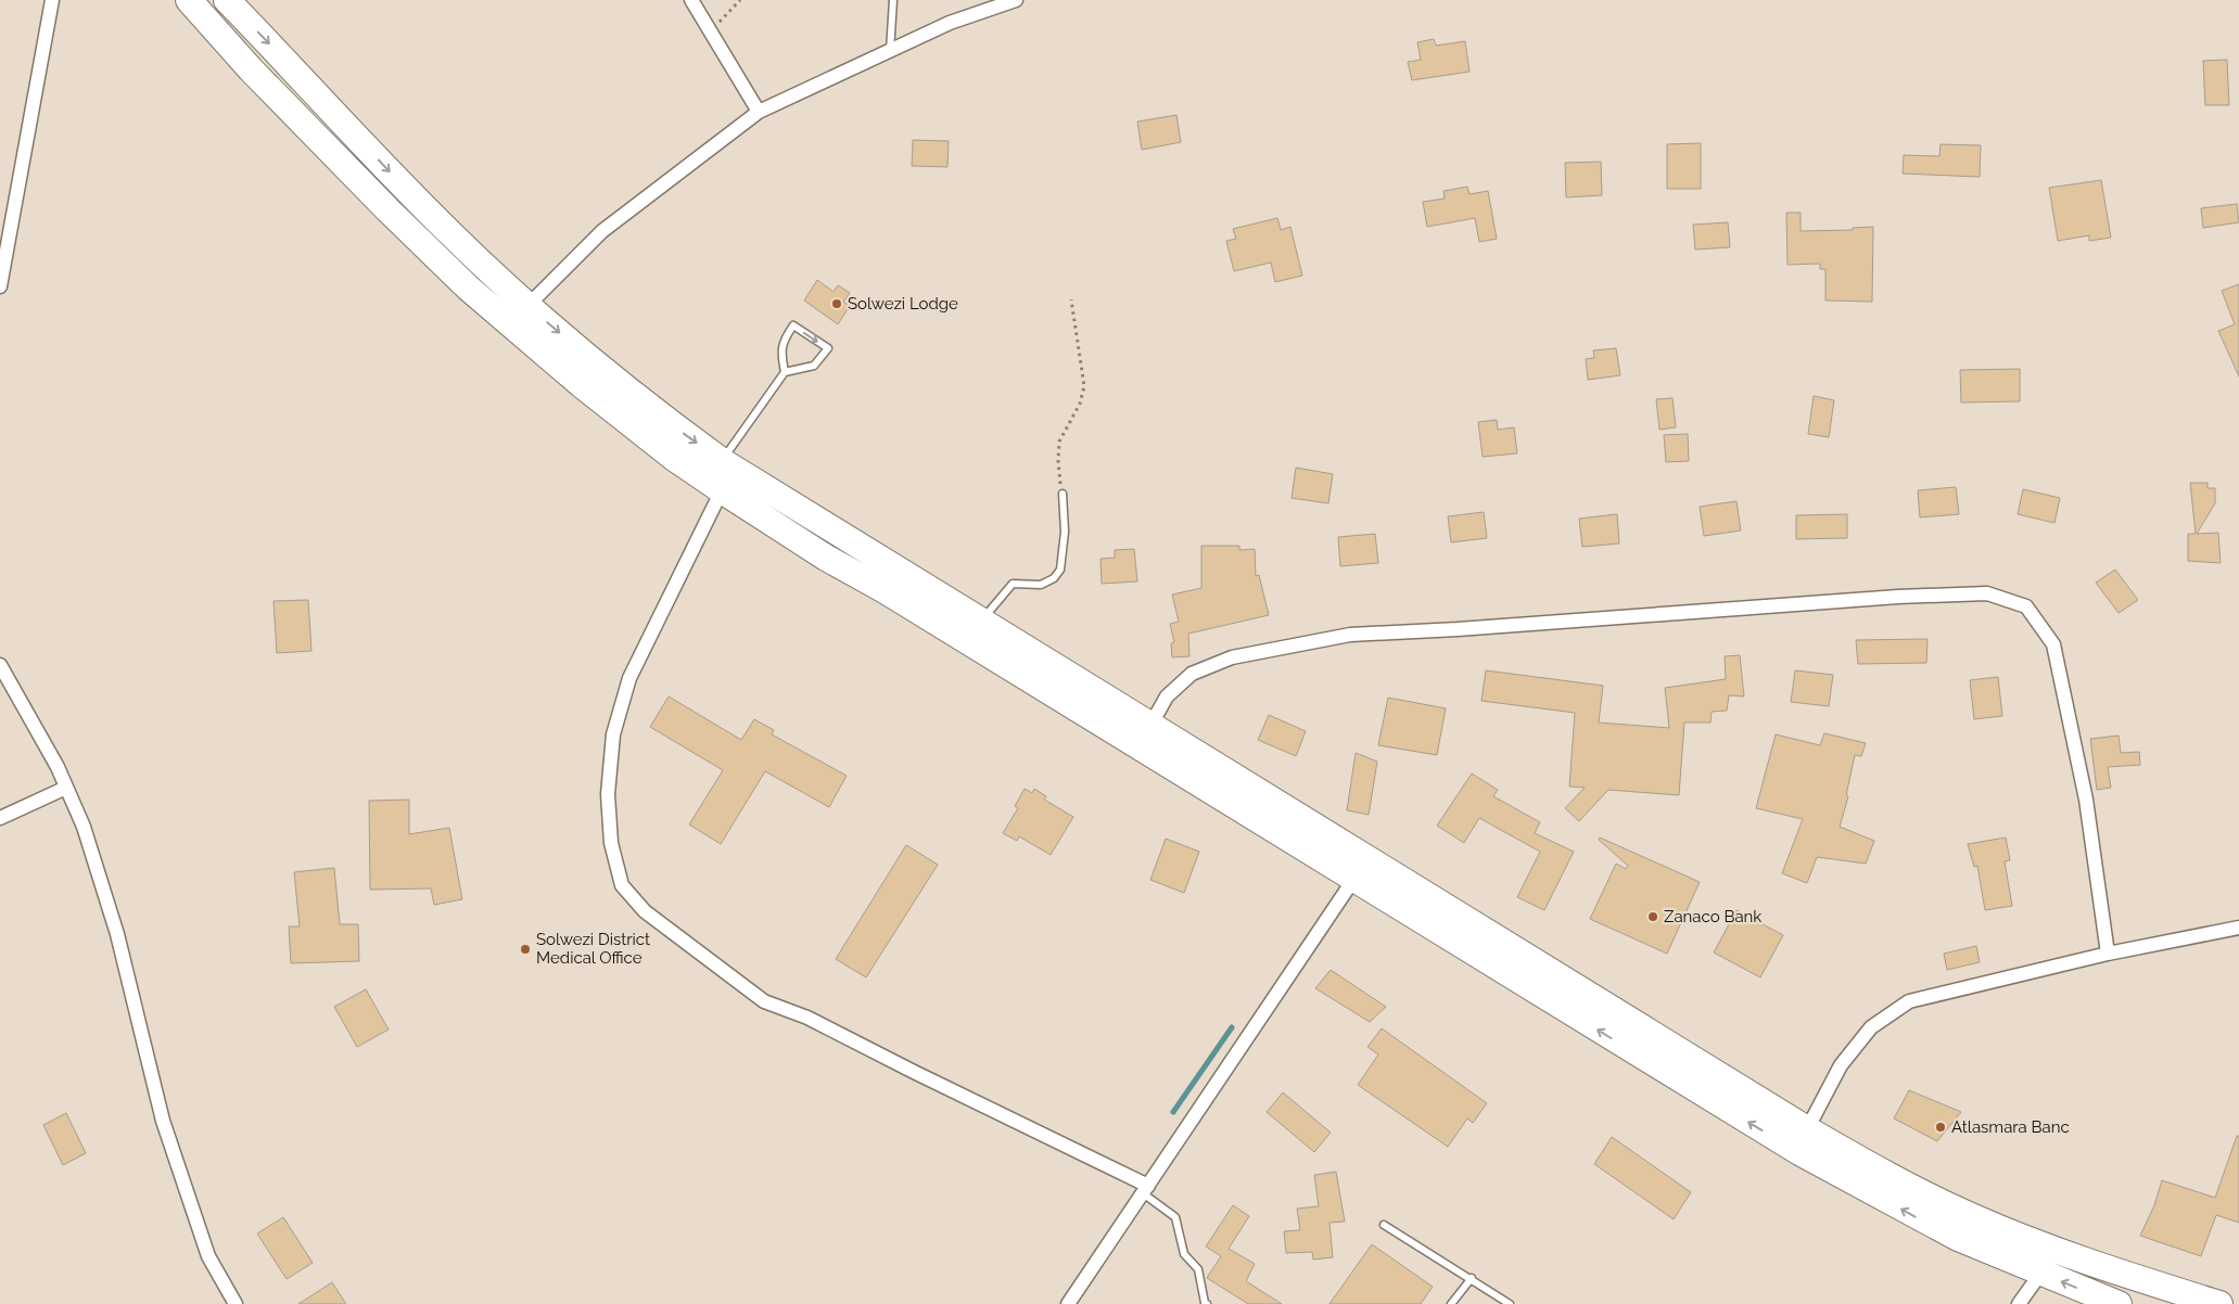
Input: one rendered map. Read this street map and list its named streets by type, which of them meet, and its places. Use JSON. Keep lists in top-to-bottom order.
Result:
{
  "places": [
    "Solwezi Lodge",
    "Zanaco Bank",
    "Solwezi District Medical Office",
    "Atlasmara Banc"
  ]
}
